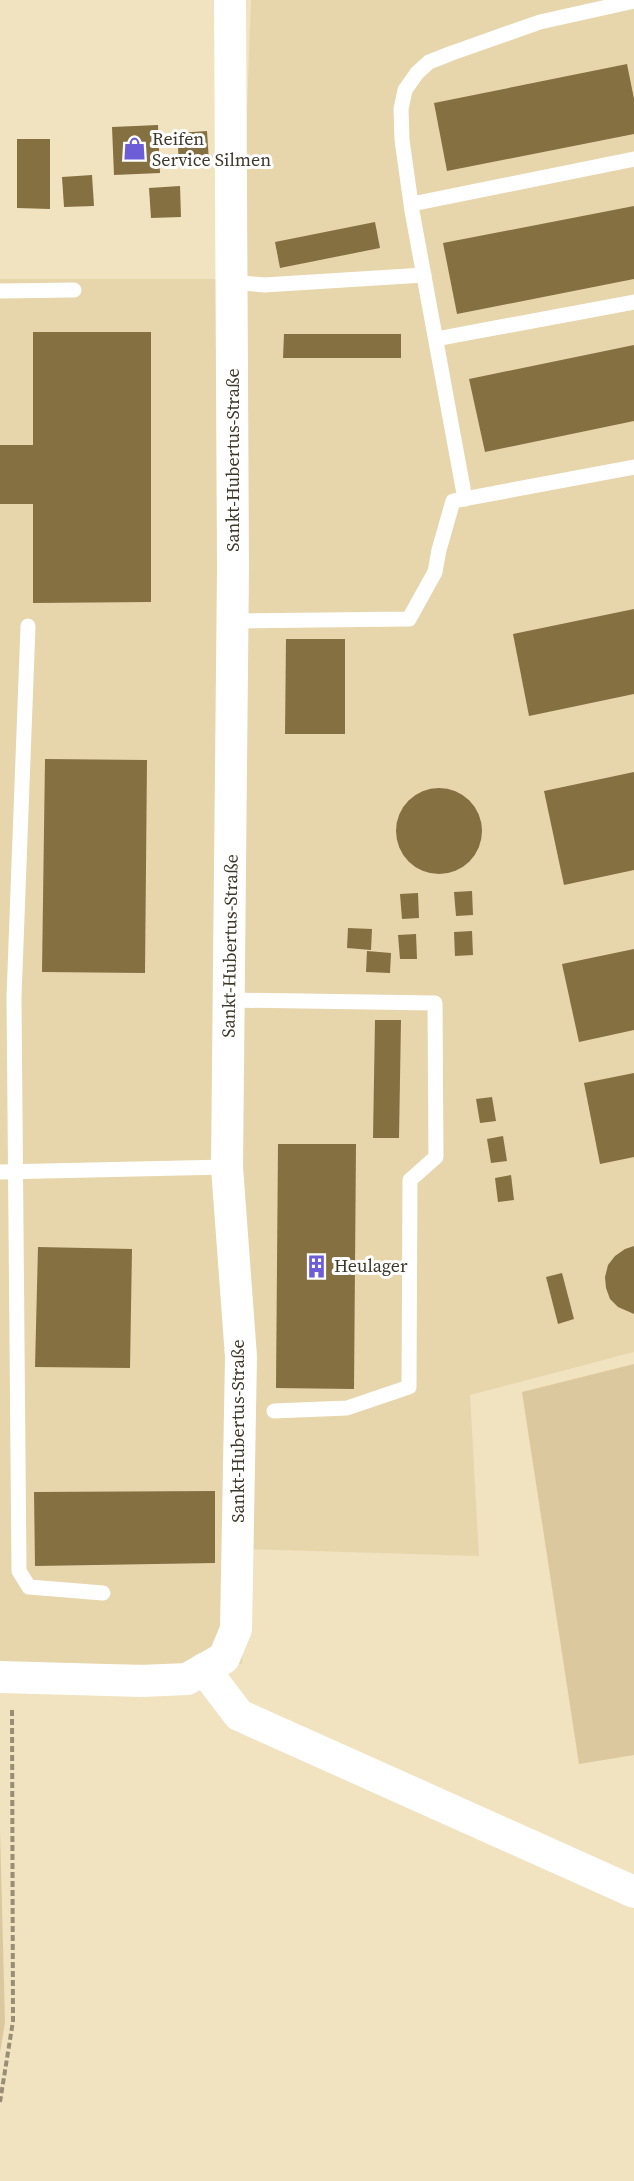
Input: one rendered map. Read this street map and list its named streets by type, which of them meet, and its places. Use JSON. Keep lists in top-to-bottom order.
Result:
{
  "streets": {
    "street": ["Sankt-Hubertus-Straße"]
  },
  "places": {
    "shop": ["Reifen Service Silmen"],
    "building": ["Heulager"]
  }
}
